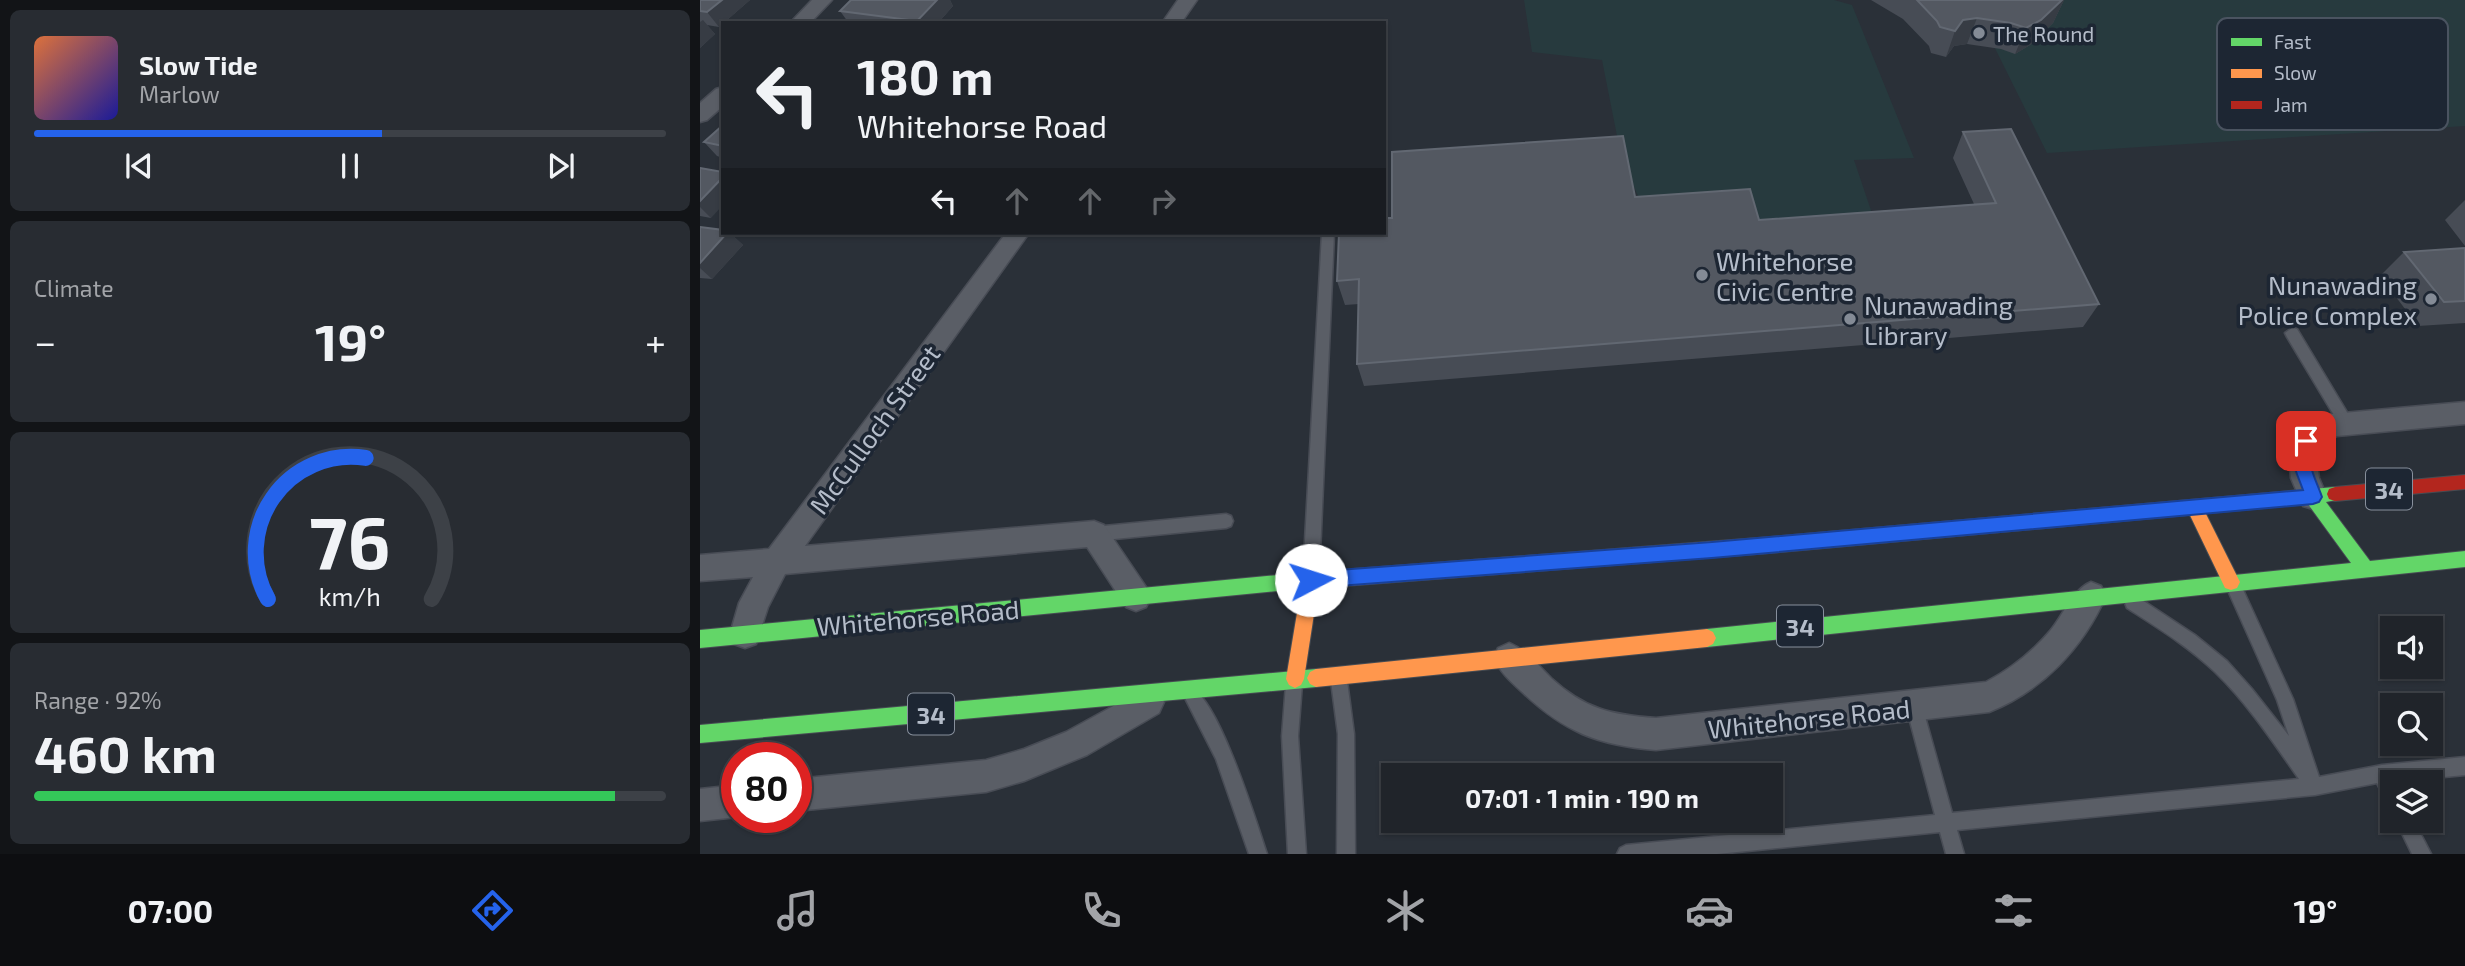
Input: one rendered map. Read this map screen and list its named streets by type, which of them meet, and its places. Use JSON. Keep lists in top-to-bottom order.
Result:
{
  "streets": {
    "highway": ["34", "Whitehorse Road"],
    "street": ["McCulloch Street"]
  },
  "crossings": [
    ["McCulloch Street", "Whitehorse Road"],
    ["34", "Whitehorse Road"]
  ],
  "places": [
    "The Round",
    "Whitehorse Civic Centre",
    "Nunawading Police Complex",
    "Nunawading Library"
  ],
  "legend": ["Fast", "Slow", "Jam"],
  "page": {
    "turn": ["180 m", "Whitehorse Road"],
    "song": ["Slow Tide", "Marlow"],
    "tile": [
      "Climate",
      ["Range · 92%", "460 km"]
    ],
    "heat": ["−", "19°", "+"],
    "limit": "80",
    "trip": "07:01 · 1 min · 190 m",
    "tabs": ["07:00", "19°"],
    "gauge": ["76", "km/h"]
  }
}
